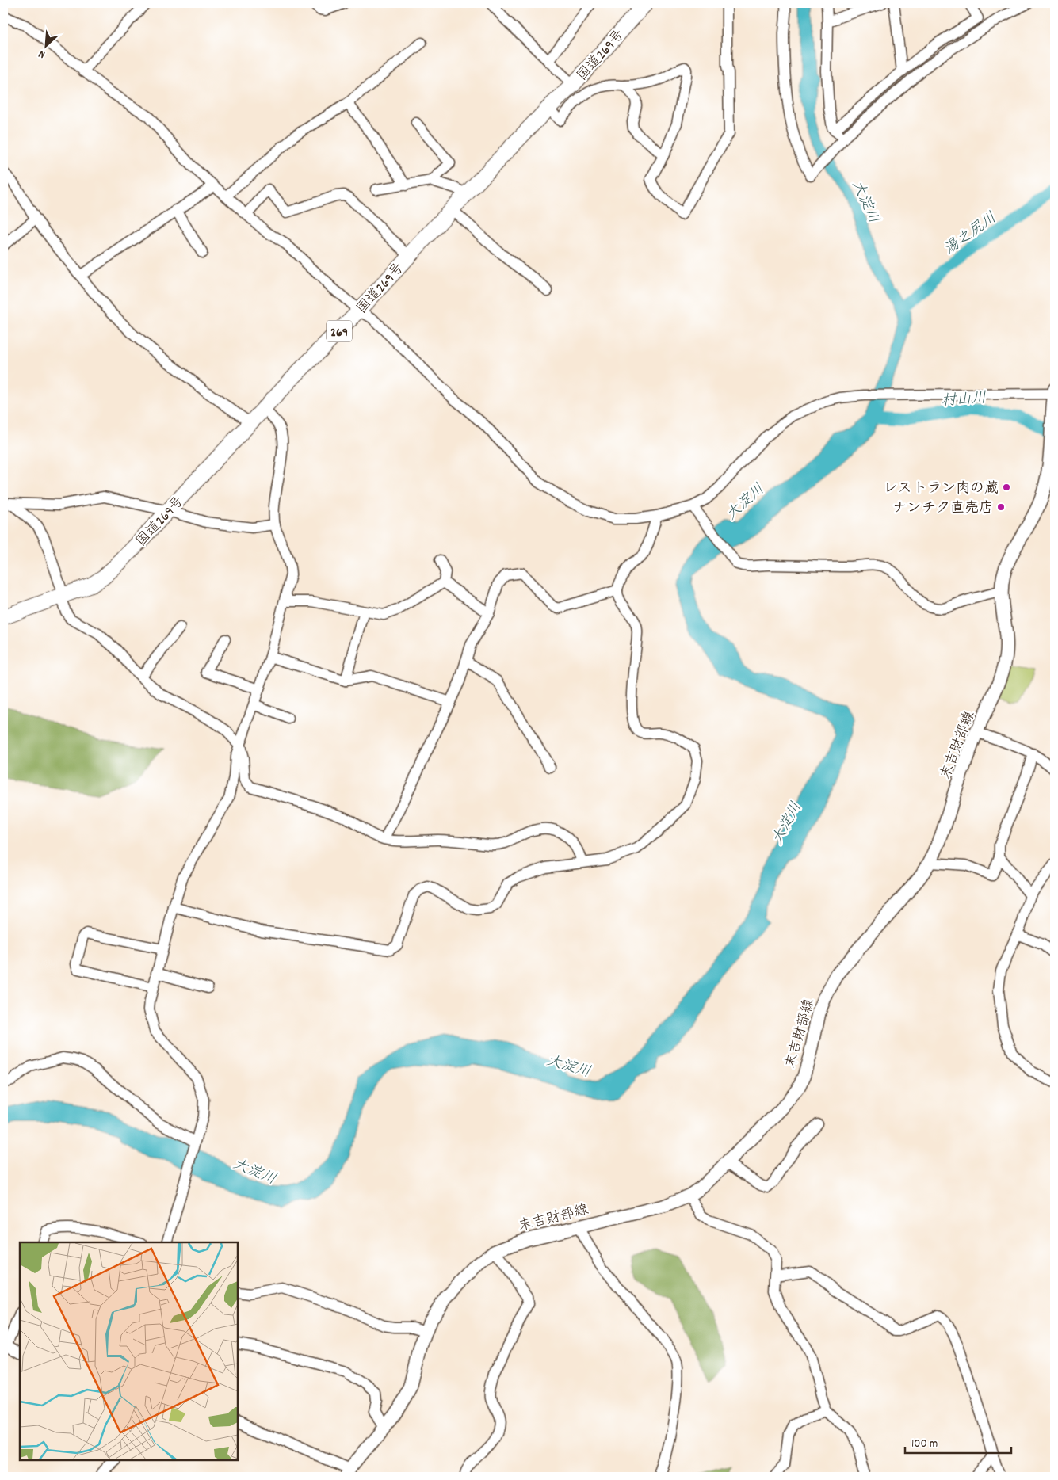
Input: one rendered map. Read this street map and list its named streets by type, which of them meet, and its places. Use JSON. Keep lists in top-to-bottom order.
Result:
{
  "streets": {
    "highway": ["国道269号", "269"],
    "main road": ["末吉財部線"]
  },
  "water": ["大淀川", "湯之尻川", "村山川"],
  "places": ["レストラン肉の蔵", "ナンチク直売店"],
  "scale_bar": "100 m",
  "north": "bottom left"
}
